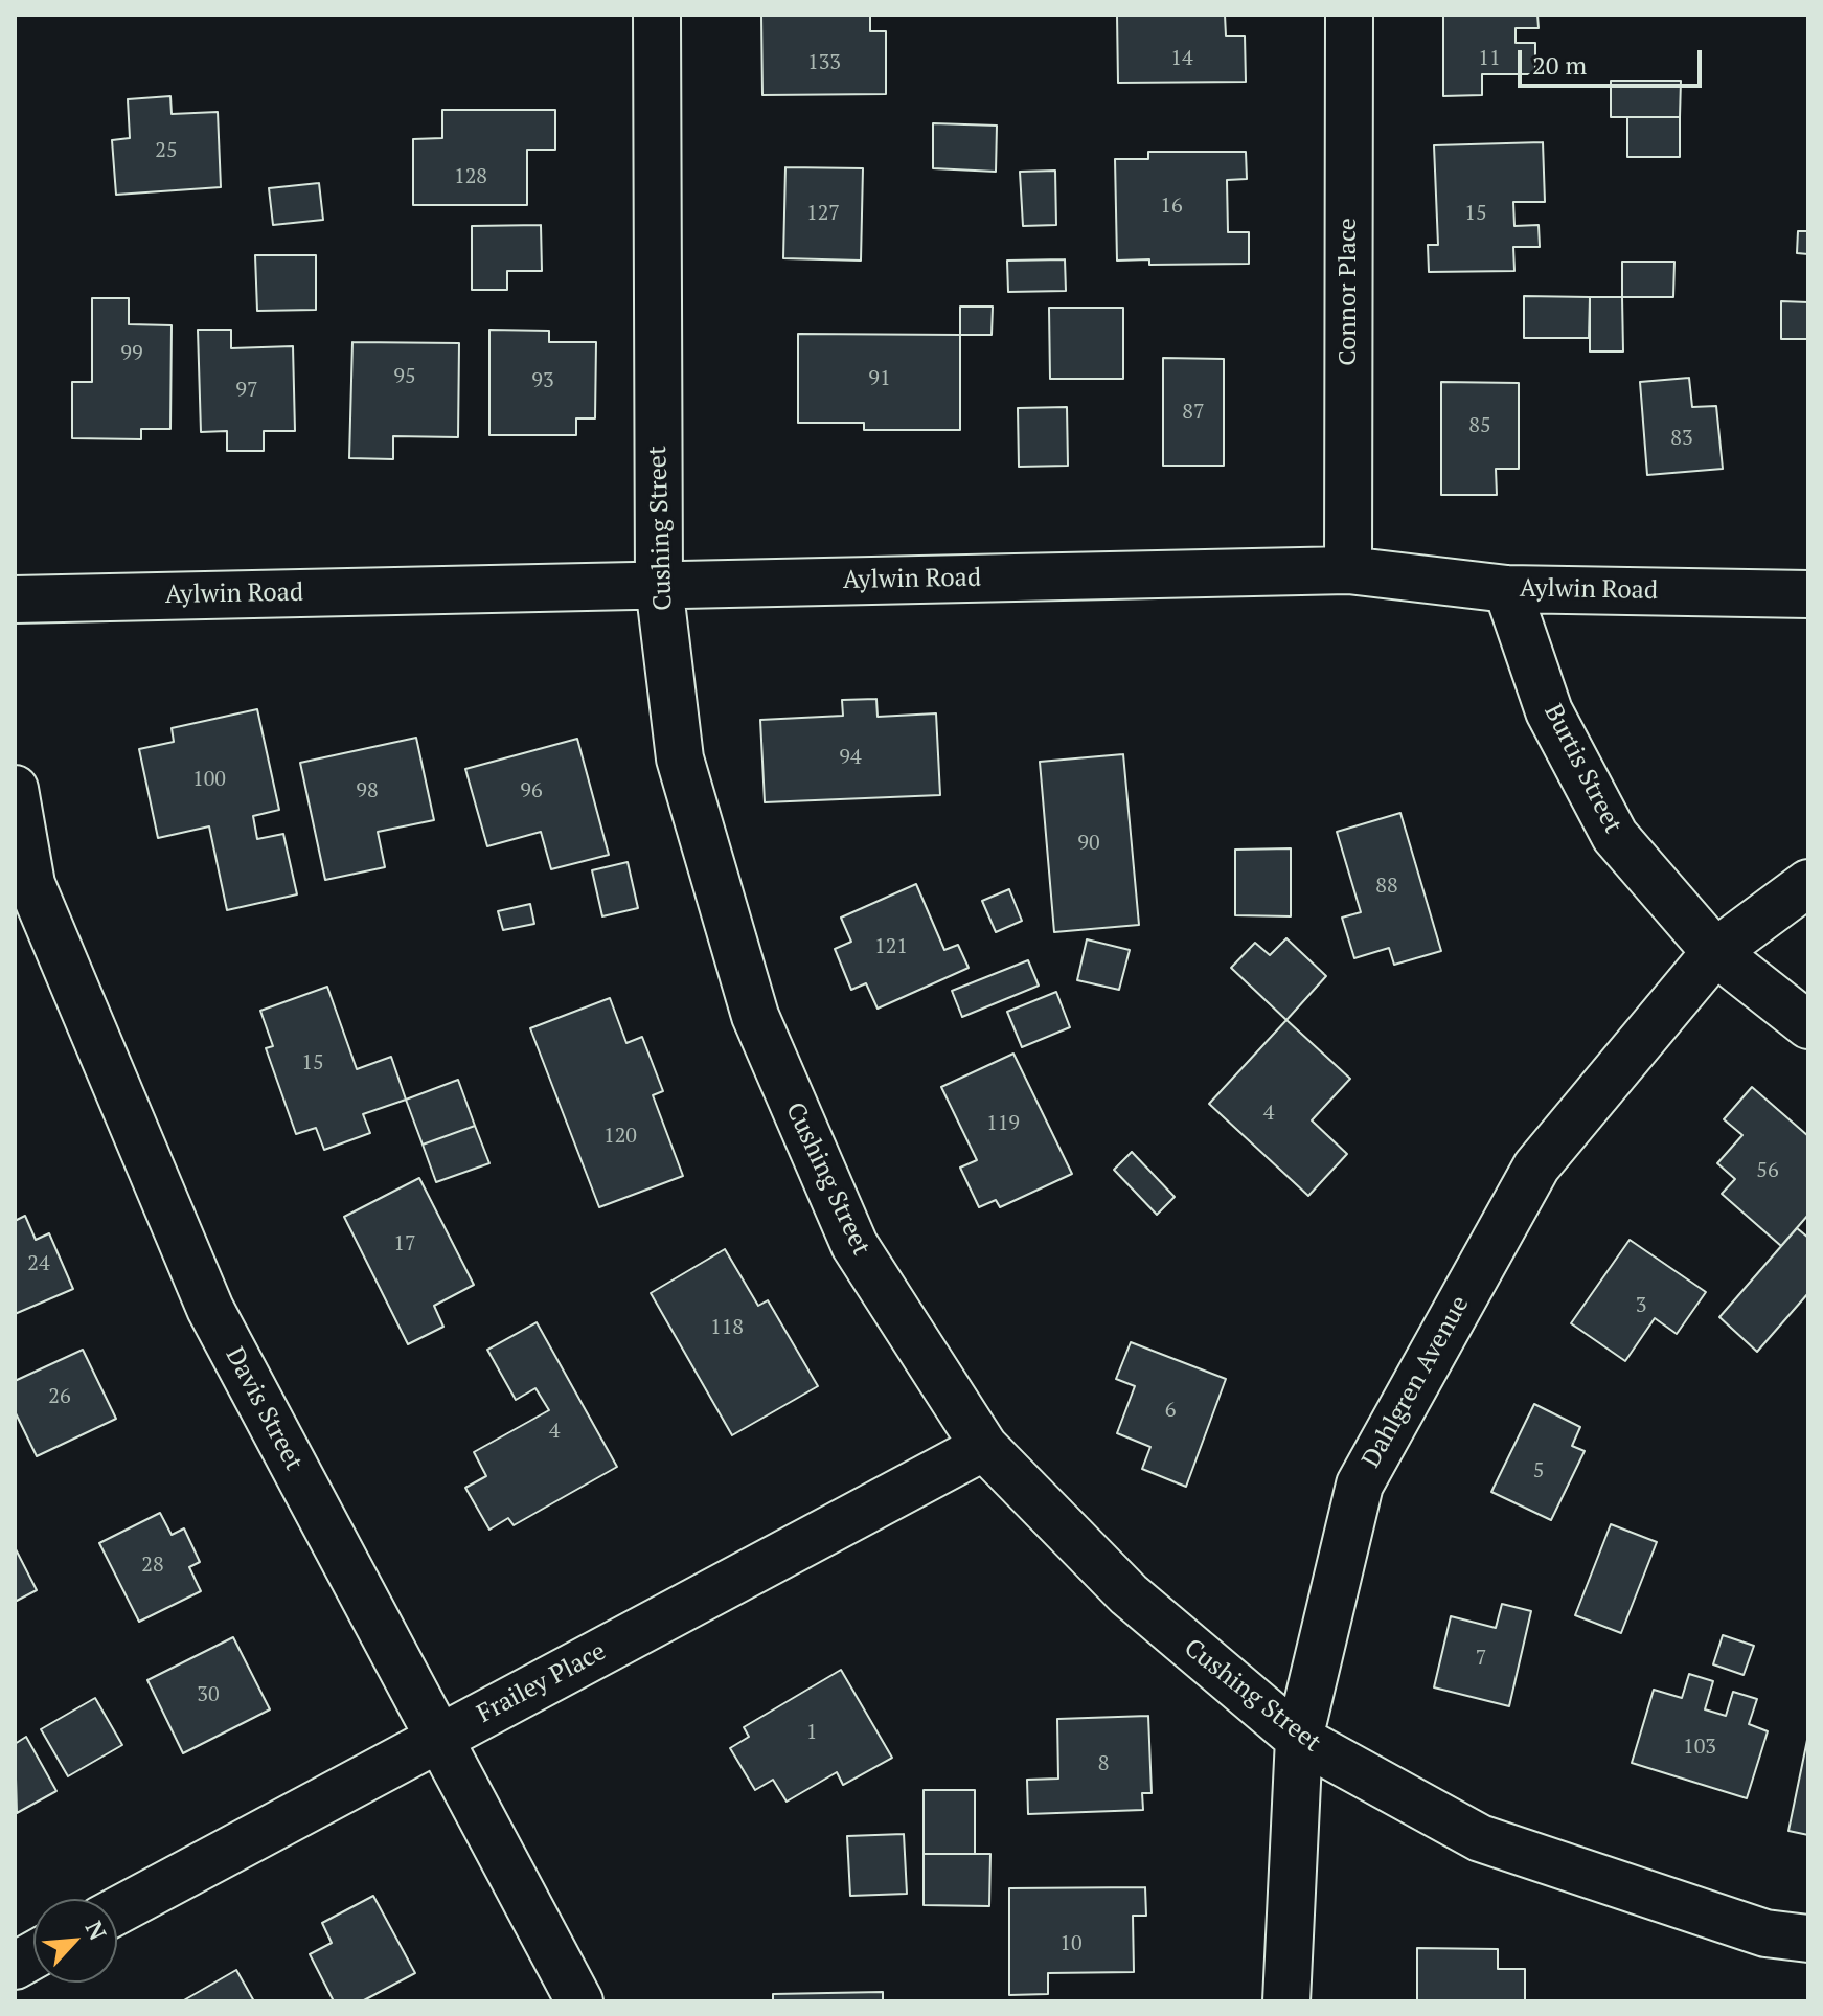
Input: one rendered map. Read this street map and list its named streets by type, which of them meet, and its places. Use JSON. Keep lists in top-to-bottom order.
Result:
{
  "streets": {
    "street": [
      "Connor Place",
      "Cushing Street",
      "Aylwin Road",
      "Burtis Street",
      "Dahlgren Avenue",
      "Davis Street",
      "Frailey Place"
    ]
  },
  "crossings": [
    ["Connor Place", "Aylwin Road"],
    ["Cushing Street", "Aylwin Road"],
    ["Cushing Street", "Dahlgren Avenue"],
    ["Cushing Street", "Frailey Place"],
    ["Aylwin Road", "Burtis Street"],
    ["Burtis Street", "Dahlgren Avenue"],
    ["Davis Street", "Frailey Place"]
  ],
  "house_numbers": [
    "14",
    "11",
    "133",
    "25",
    "128",
    "16",
    "127",
    "15",
    "99",
    "95",
    "91",
    "93",
    "97",
    "87",
    "85",
    "83",
    "94",
    "100",
    "98",
    "96",
    "90",
    "88",
    "121",
    "15",
    "4",
    "119",
    "120",
    "56",
    "17",
    "24",
    "3",
    "118",
    "26",
    "6",
    "4",
    "5",
    "28",
    "7",
    "30",
    "1",
    "103",
    "8",
    "10"
  ],
  "scale_bar": "20 m",
  "north": "top right"
}
